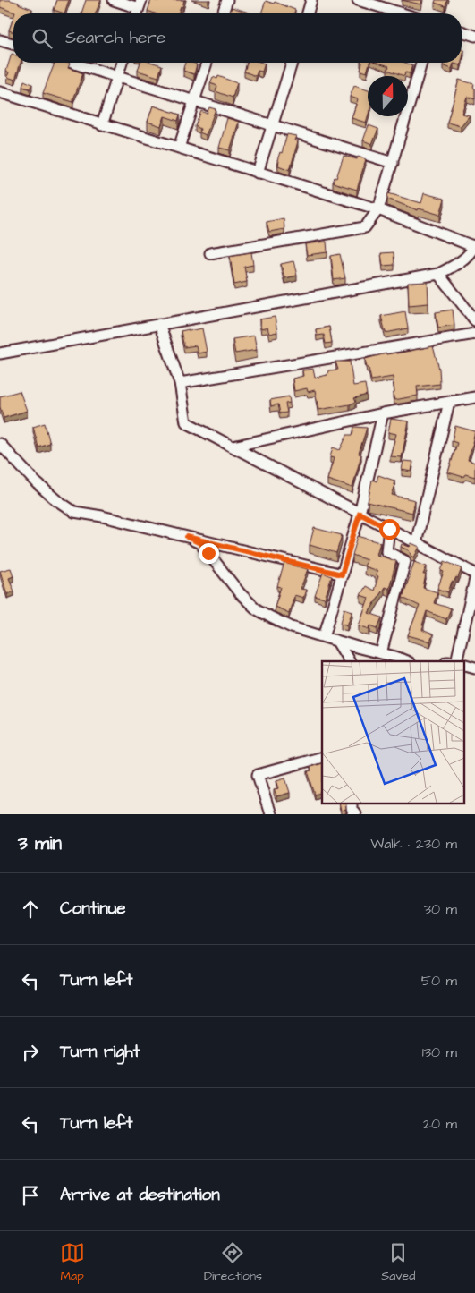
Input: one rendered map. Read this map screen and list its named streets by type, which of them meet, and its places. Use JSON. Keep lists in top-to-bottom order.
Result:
{
  "north": "top",
  "page": {
    "search": "Search here",
    "heading": ["3 min", "Walk · 230 m"],
    "list": [
      ["Continue", "30 m"],
      ["Turn left", "50 m"],
      ["Turn right", "130 m"],
      ["Turn left", "20 m"],
      "Arrive at destination"
    ],
    "nav": ["Map", "Directions", "Saved"]
  }
}
